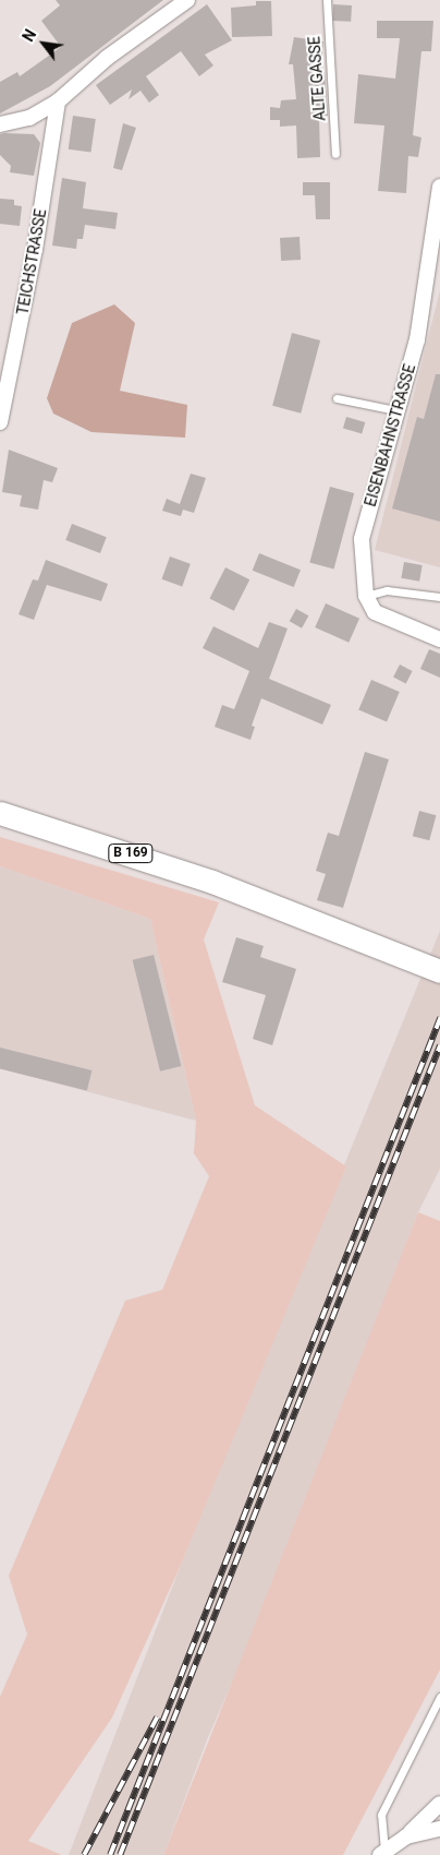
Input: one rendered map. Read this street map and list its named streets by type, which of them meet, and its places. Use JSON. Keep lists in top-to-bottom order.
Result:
{
  "streets": {
    "main road": ["B 169"],
    "street": ["TEICHSTRASSE", "EISENBAHNSTRASSE"],
    "lane": ["ALTE GASSE"]
  },
  "north": "top left"
}
